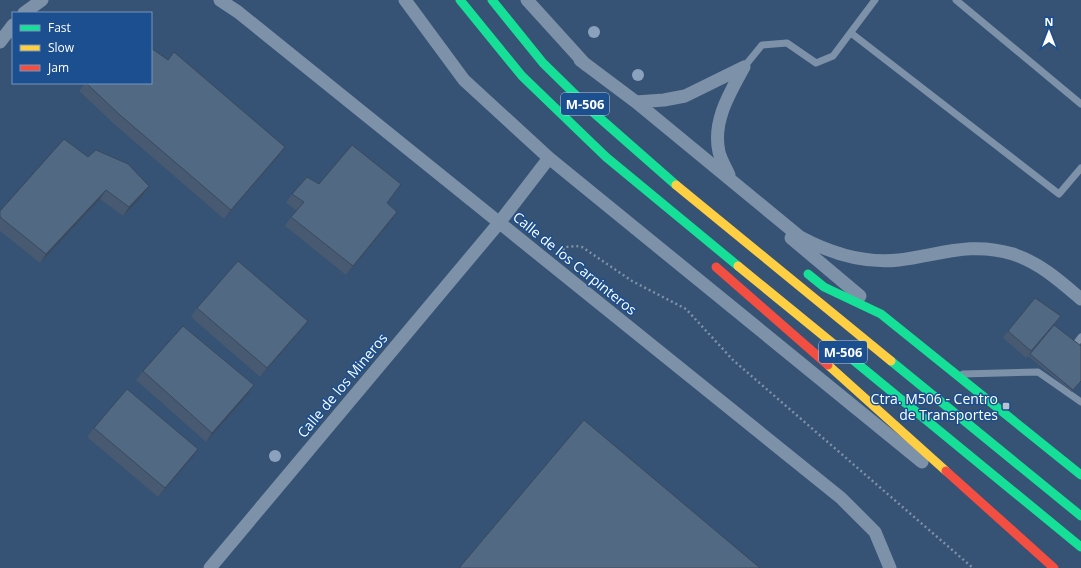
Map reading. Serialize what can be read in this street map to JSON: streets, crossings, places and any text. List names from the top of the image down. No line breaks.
{"streets":{"highway":["M-506"],"street":["Calle de los Carpinteros","Calle de los Mineros"]},"crossings":[["Calle de los Carpinteros","Calle de los Mineros"]],"places":{"transit":["Ctra. M506 - Centro de Transportes"]},"legend":["Fast","Slow","Jam"],"north":"top"}
